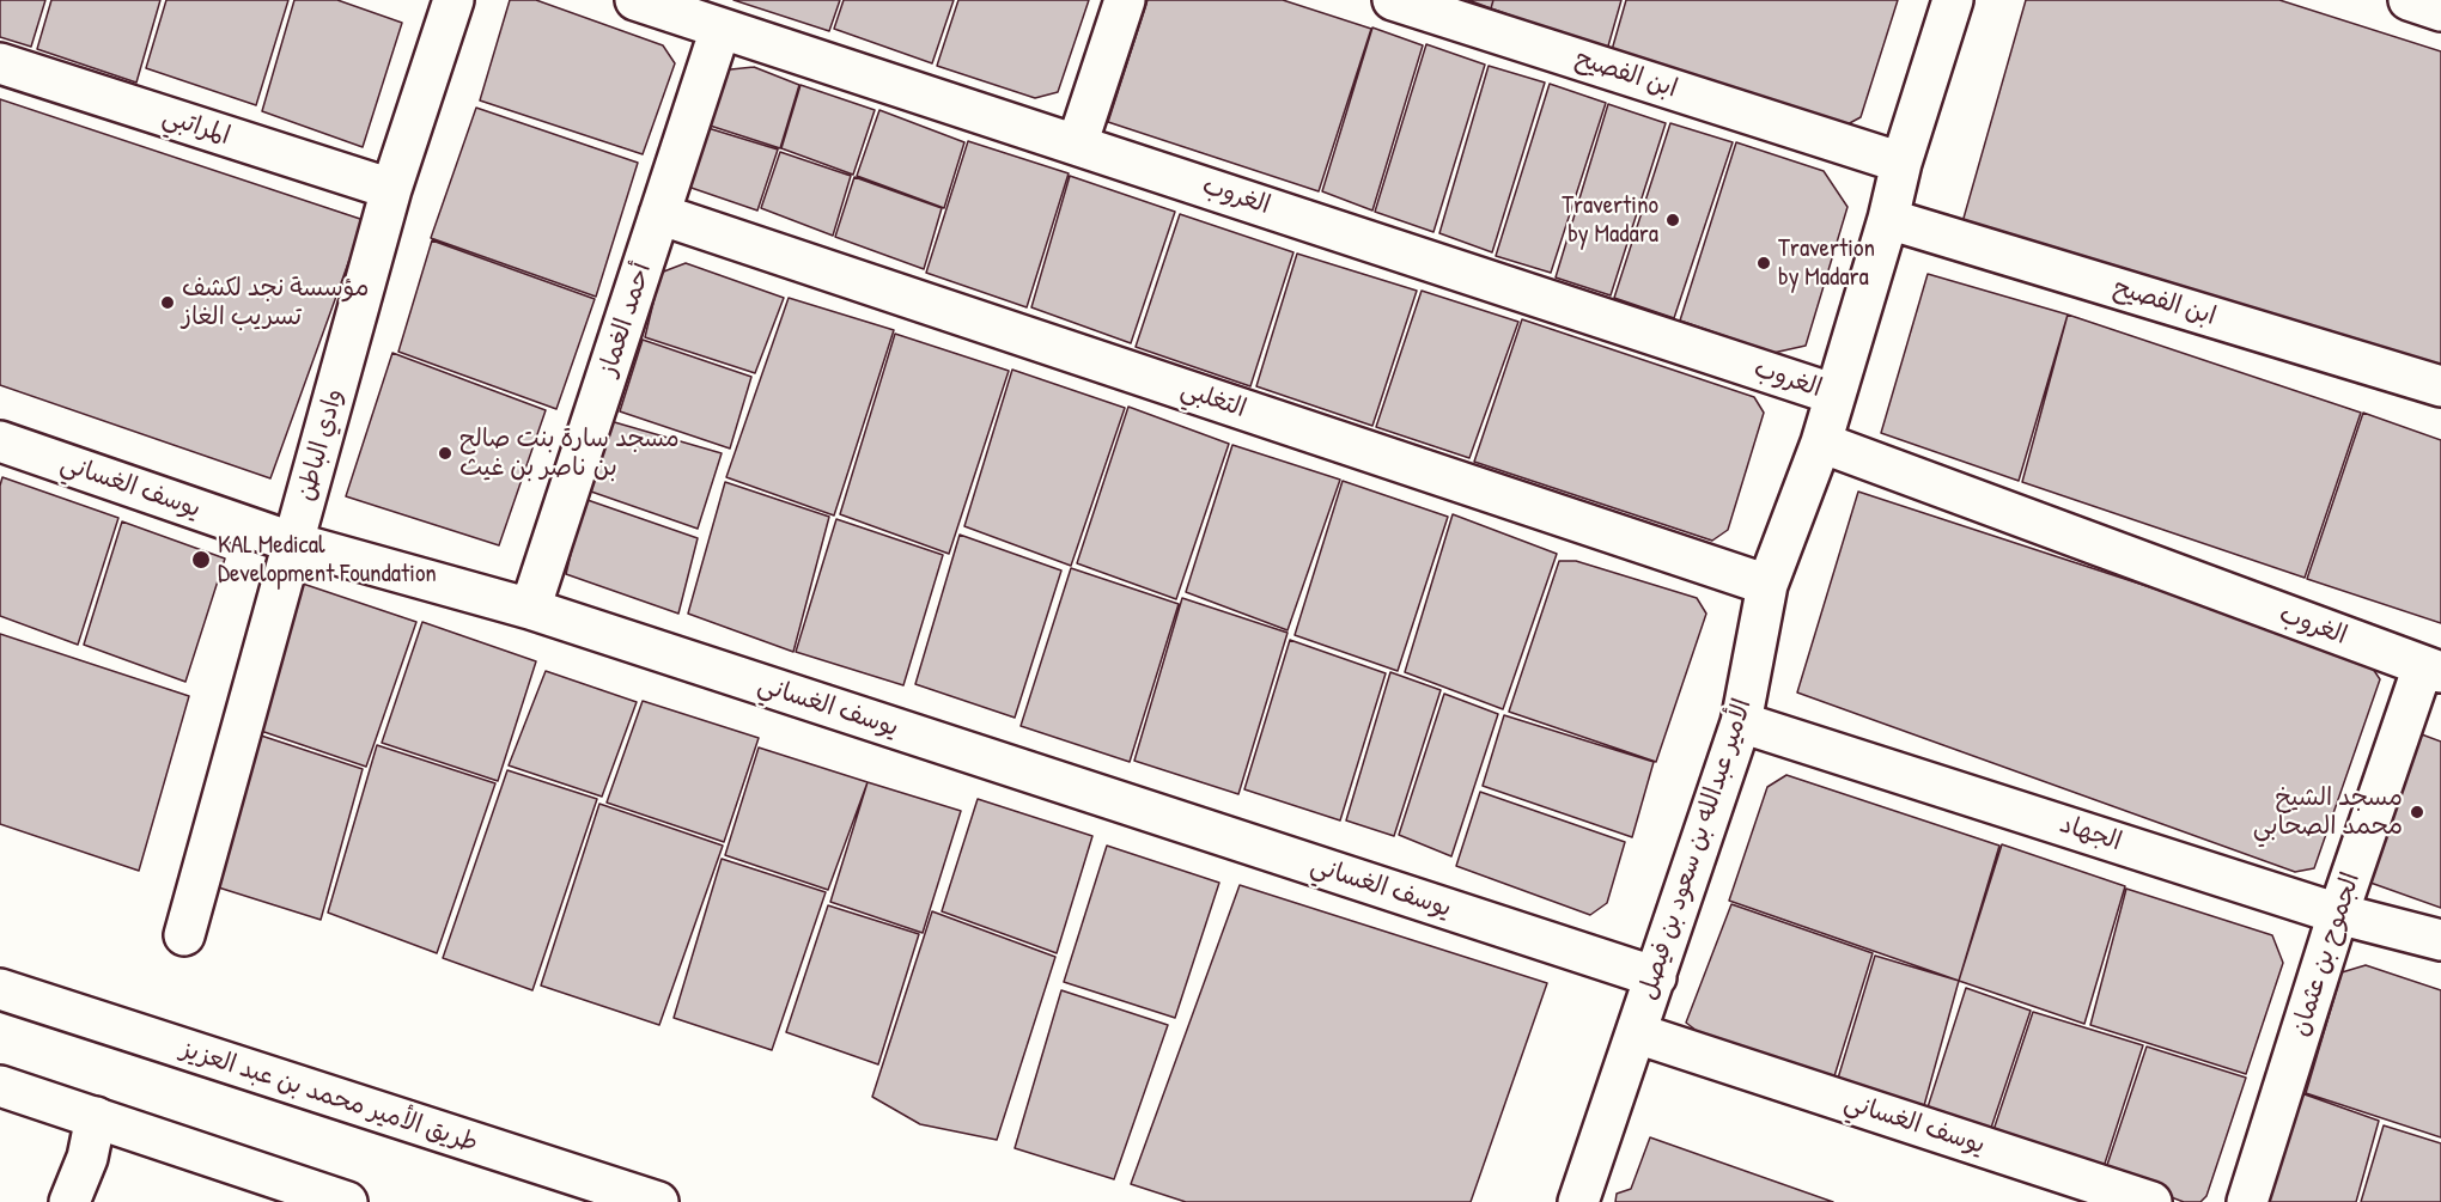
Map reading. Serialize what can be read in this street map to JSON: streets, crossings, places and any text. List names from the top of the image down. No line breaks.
{"streets":{"street":["ابن الفصيح","المراتبي","الغروب","أحمد الغماز","التغلبي","وادي الباطن","يوسف الغساني","الجهاد","الأمير عبدالله بن سعود بن فيصل","الجموح بن عثمان","طريق الأمير محمد بن عبد العزيز"]},"crossings":[["ابن الفصيح","الأمير عبدالله بن سعود بن فيصل"],["المراتبي","وادي الباطن"],["الغروب","أحمد الغماز"],["الغروب","الأمير عبدالله بن سعود بن فيصل"],["الغروب","الجموح بن عثمان"],["أحمد الغماز","التغلبي"],["أحمد الغماز","يوسف الغساني"],["التغلبي","الأمير عبدالله بن سعود بن فيصل"],["وادي الباطن","يوسف الغساني"],["يوسف الغساني","الأمير عبدالله بن سعود بن فيصل"],["الجهاد","الأمير عبدالله بن سعود بن فيصل"],["الجهاد","الجموح بن عثمان"]],"places":["Travertino by Madara","Travertion by Madara","مؤسسة نجد لكشف تسريب الغاز","مسجد سارة بنت صالح بن ناصر بن غيث","KAL Medical Development Foundation","مسجد الشيخ محمد الصحابي"]}
